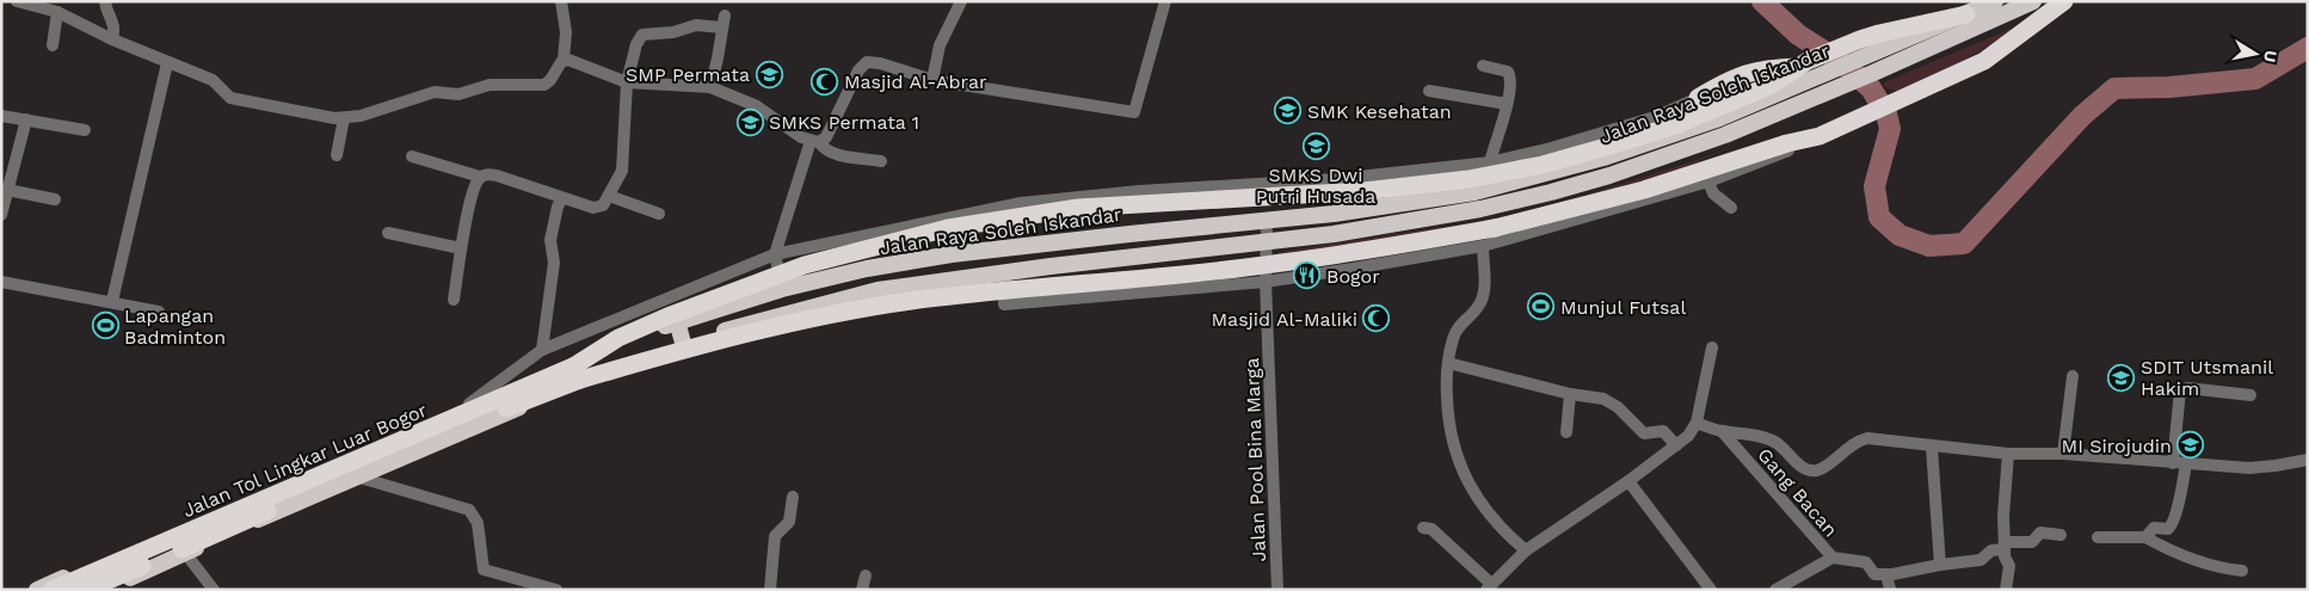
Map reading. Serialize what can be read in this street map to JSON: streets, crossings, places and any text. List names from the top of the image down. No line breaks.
{"streets":{"highway":["Jalan Raya Soleh Iskandar","Jalan Tol Lingkar Luar Bogor"],"street":["Jalan Pool Bina Marga","Gang Bacan"]},"crossings":[["Jalan Raya Soleh Iskandar","Jalan Pool Bina Marga"]],"places":{"school or university":["SMP Permata","SMK Kesehatan","SMKS Permata 1","SMKS Dwi Putri Husada","SDIT Utsmanil Hakim","MI Sirojudin"],"mosque":["Masjid Al-Abrar","Masjid Al-Maliki"],"restaurant":["Bogor"],"sports":["Munjul Futsal","Lapangan Badminton"]},"north":"right"}
